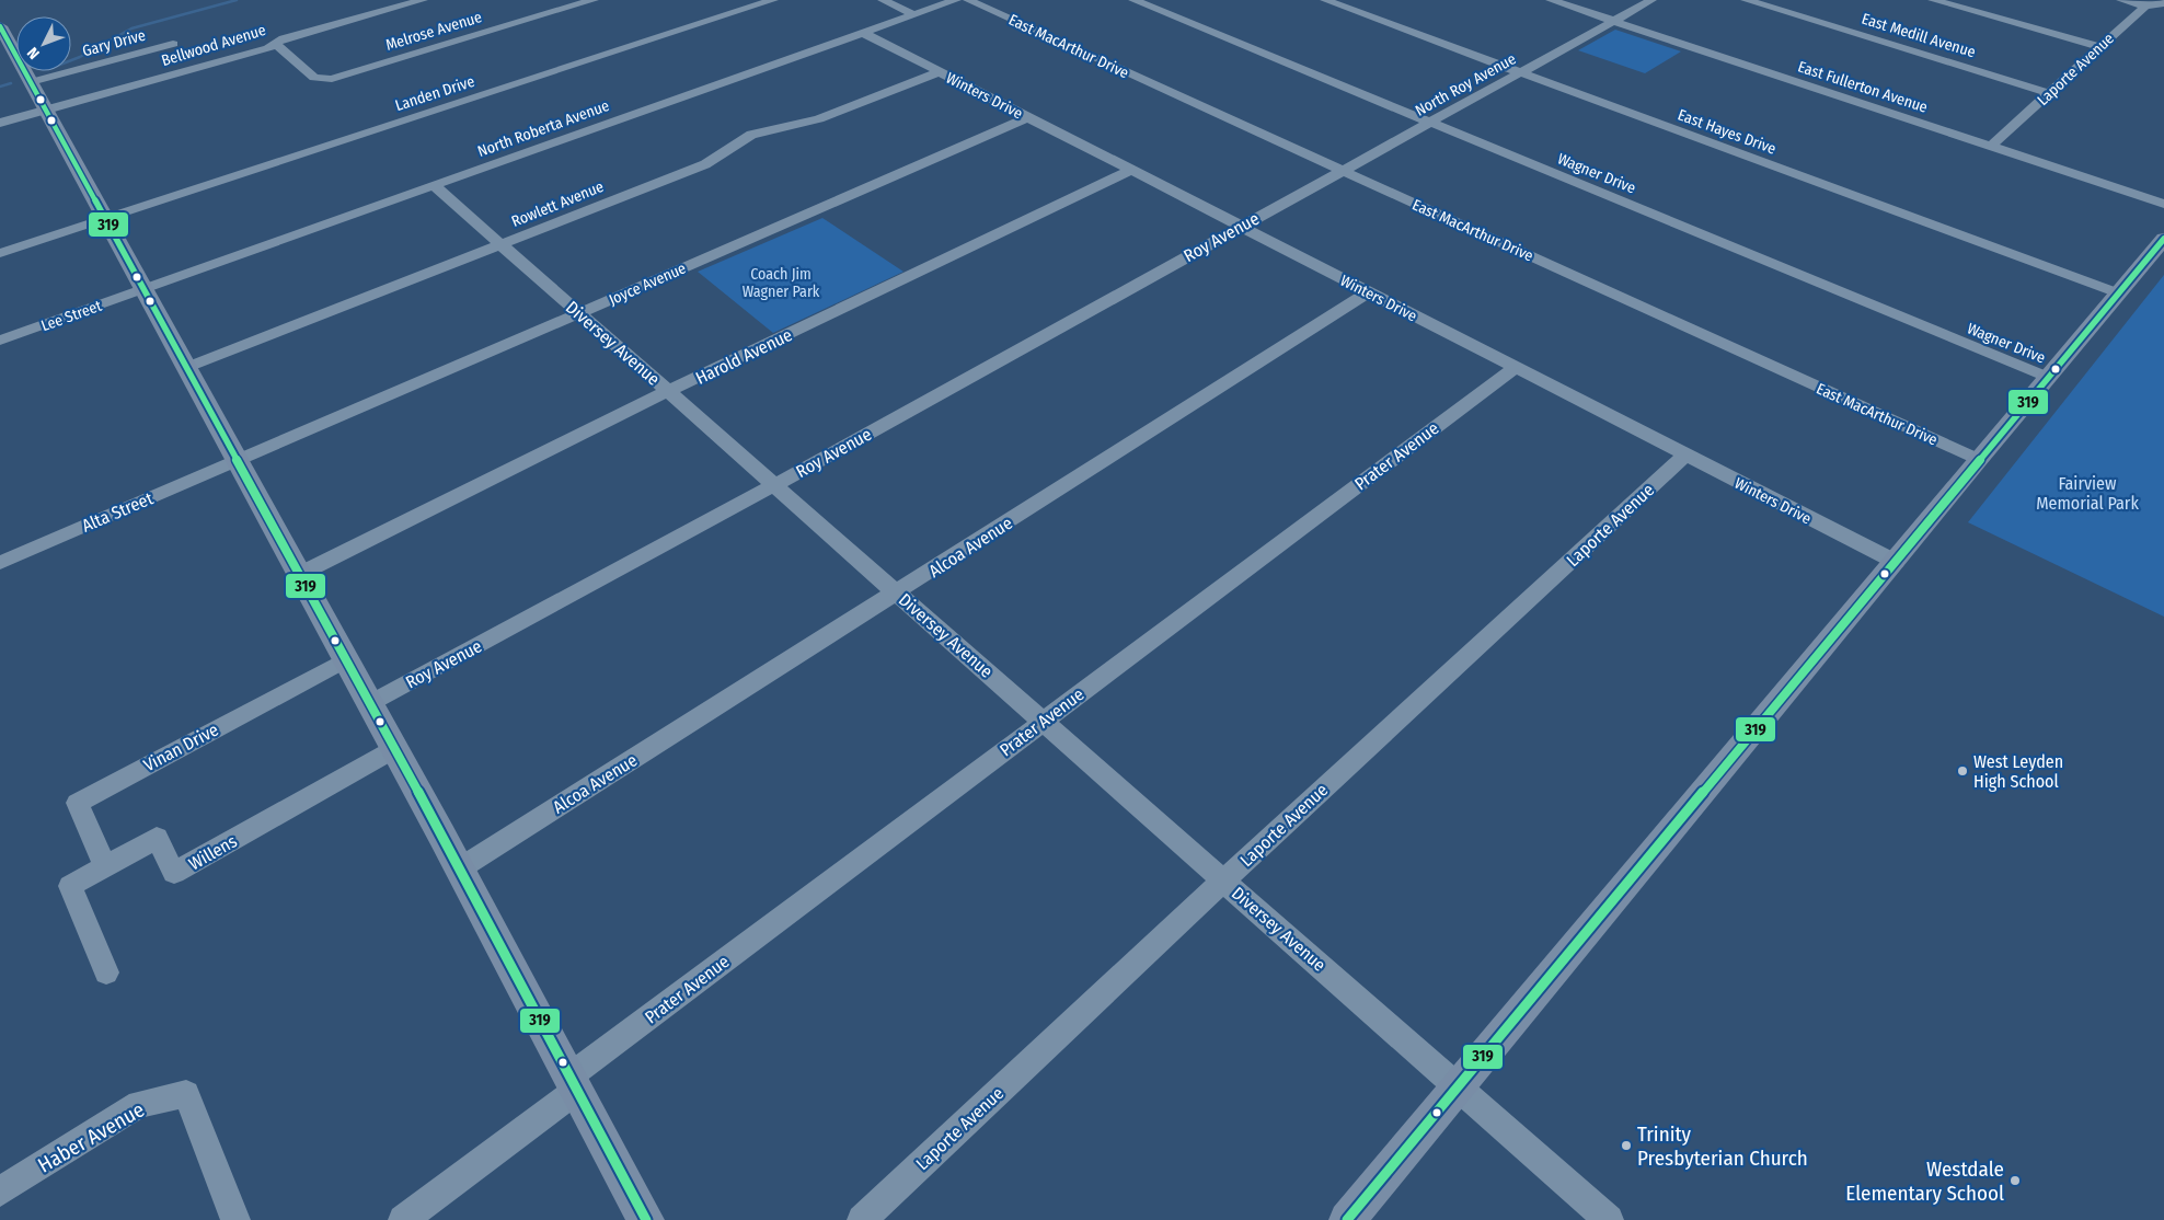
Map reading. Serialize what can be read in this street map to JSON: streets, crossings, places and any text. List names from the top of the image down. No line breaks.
{"streets":{"street":["Melrose Avenue","East Medill Avenue","Gary Drive","Bellwood Avenue","East MacArthur Drive","Laporte Avenue","North Roy Avenue","East Fullerton Avenue","Landen Drive","Winters Drive","North Roberta Avenue","East Hayes Drive","Wagner Drive","Rowlett Avenue","Roy Avenue","Joyce Avenue","Lee Street","Diversey Avenue","Harold Avenue","Prater Avenue","Alta Street","Alcoa Avenue","Vinan Drive","Willens","Haber Avenue"]},"crossings":[["Melrose Avenue","Bellwood Avenue"],["East Medill Avenue","Laporte Avenue"],["East MacArthur Drive","North Roy Avenue"],["Laporte Avenue","East Fullerton Avenue"],["Laporte Avenue","Winters Drive"],["Laporte Avenue","Diversey Avenue"],["North Roy Avenue","East Fullerton Avenue"],["North Roy Avenue","East Hayes Drive"],["North Roy Avenue","Wagner Drive"],["North Roy Avenue","Roy Avenue"],["Winters Drive","North Roberta Avenue"],["Winters Drive","Rowlett Avenue"],["Winters Drive","Roy Avenue"],["Winters Drive","Joyce Avenue"],["Winters Drive","Harold Avenue"],["Winters Drive","Prater Avenue"],["Winters Drive","Alcoa Avenue"],["North Roberta Avenue","Lee Street"],["North Roberta Avenue","Diversey Avenue"],["Rowlett Avenue","Diversey Avenue"],["Roy Avenue","Diversey Avenue"],["Joyce Avenue","Diversey Avenue"],["Joyce Avenue","Alta Street"],["Diversey Avenue","Harold Avenue"],["Diversey Avenue","Prater Avenue"],["Diversey Avenue","Alcoa Avenue"],["Vinan Drive","Willens"]],"parks":["Coach Jim Wagner Park","Fairview Memorial Park"],"places":["West Leyden High School","Trinity Presbyterian Church","Westdale Elementary School"],"lines":["transit line 319"],"north":"bottom left"}
